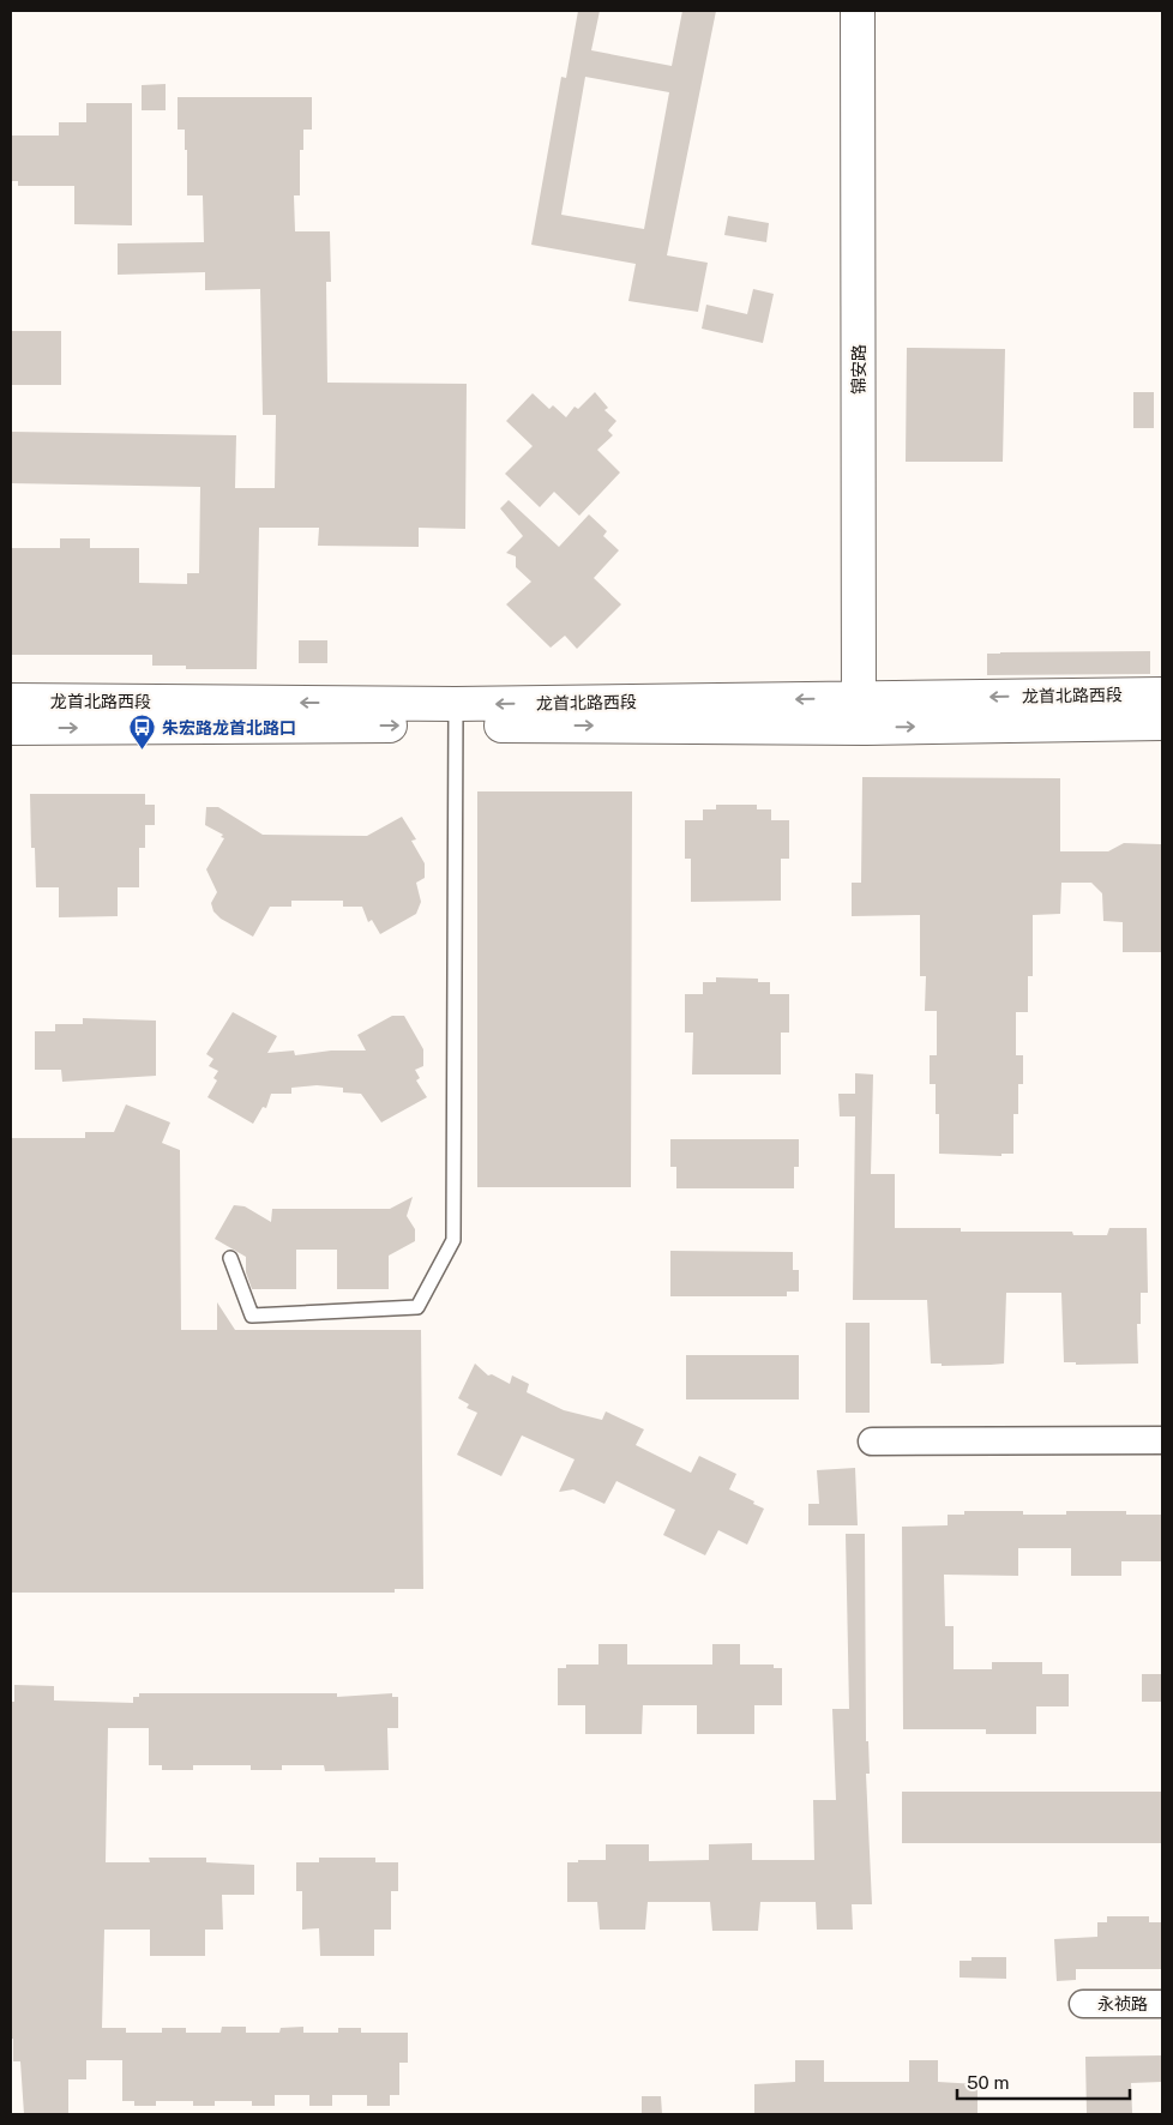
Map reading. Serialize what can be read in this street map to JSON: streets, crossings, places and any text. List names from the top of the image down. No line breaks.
{"streets":{"street":["锦安路","龙首北路西段","永祯路"]},"crossings":[["锦安路","龙首北路西段"]],"places":{"bus stop":["朱宏路龙首北路口"]},"scale_bar":"50 m"}
